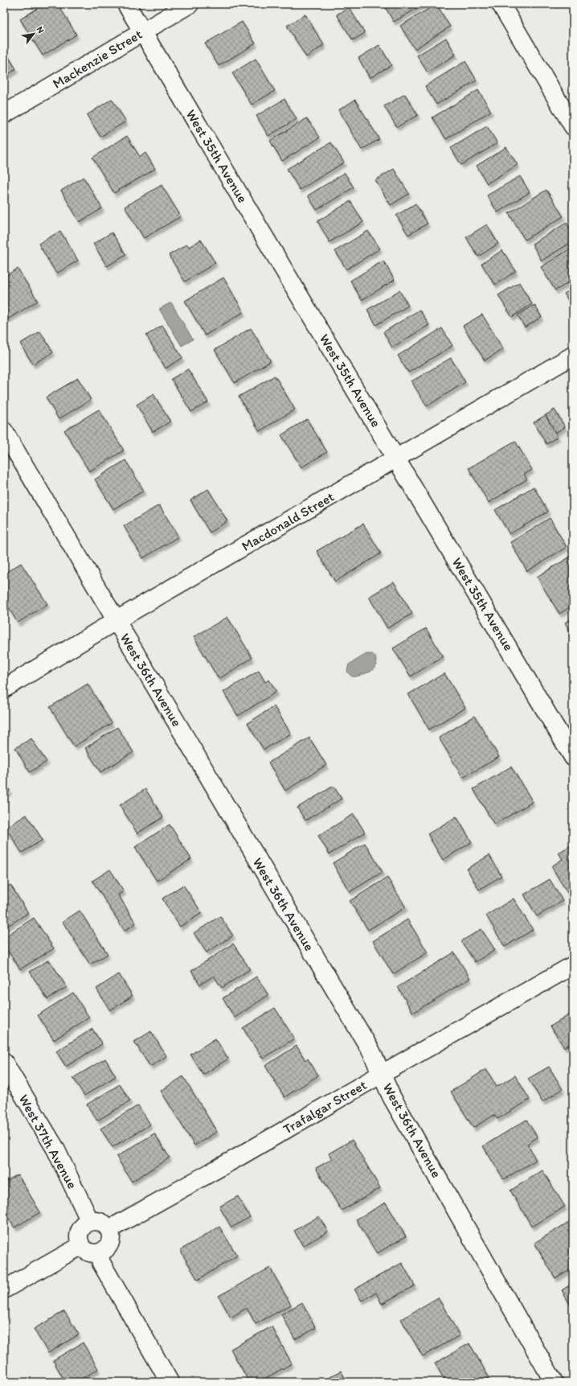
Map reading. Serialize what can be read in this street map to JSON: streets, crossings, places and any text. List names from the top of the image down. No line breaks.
{"streets":{"street":["Mackenzie Street","West 35th Avenue","Macdonald Street","West 36th Avenue","Trafalgar Street","West 37th Avenue"]},"crossings":[["Mackenzie Street","West 35th Avenue"],["West 35th Avenue","Macdonald Street"],["Macdonald Street","West 36th Avenue"],["West 36th Avenue","Trafalgar Street"],["Trafalgar Street","West 37th Avenue"]],"north":"top right"}
